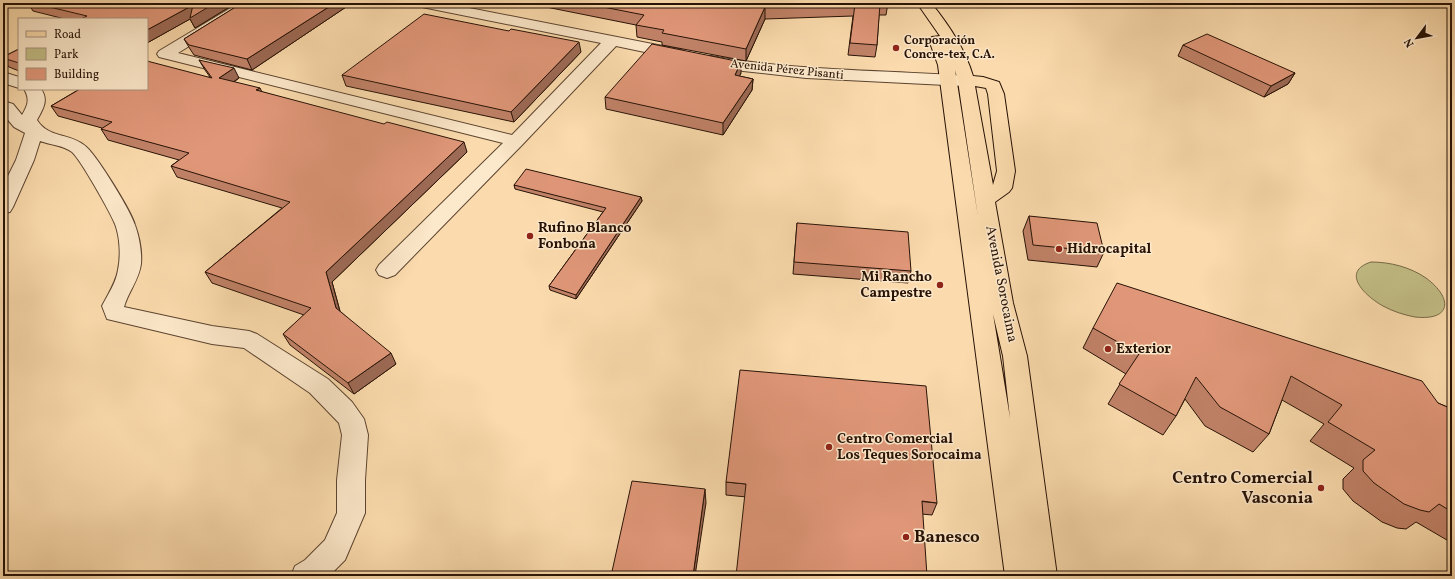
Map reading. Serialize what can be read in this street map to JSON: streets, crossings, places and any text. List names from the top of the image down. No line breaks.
{"streets":{"main road":["Avenida Sorocaima"],"street":["Avenida Pérez Pisanti"]},"crossings":[["Avenida Pérez Pisanti","Avenida Sorocaima"]],"places":["Corporación Concre-tex, C.A.","Rufino Blanco Fonbona","Hidrocapital","Mi Rancho Campestre","Exterior","Centro Comercial Los Teques Sorocaima","Centro Comercial Vasconia","Banesco"],"legend":["Road","Park","Building"],"north":"bottom left"}
